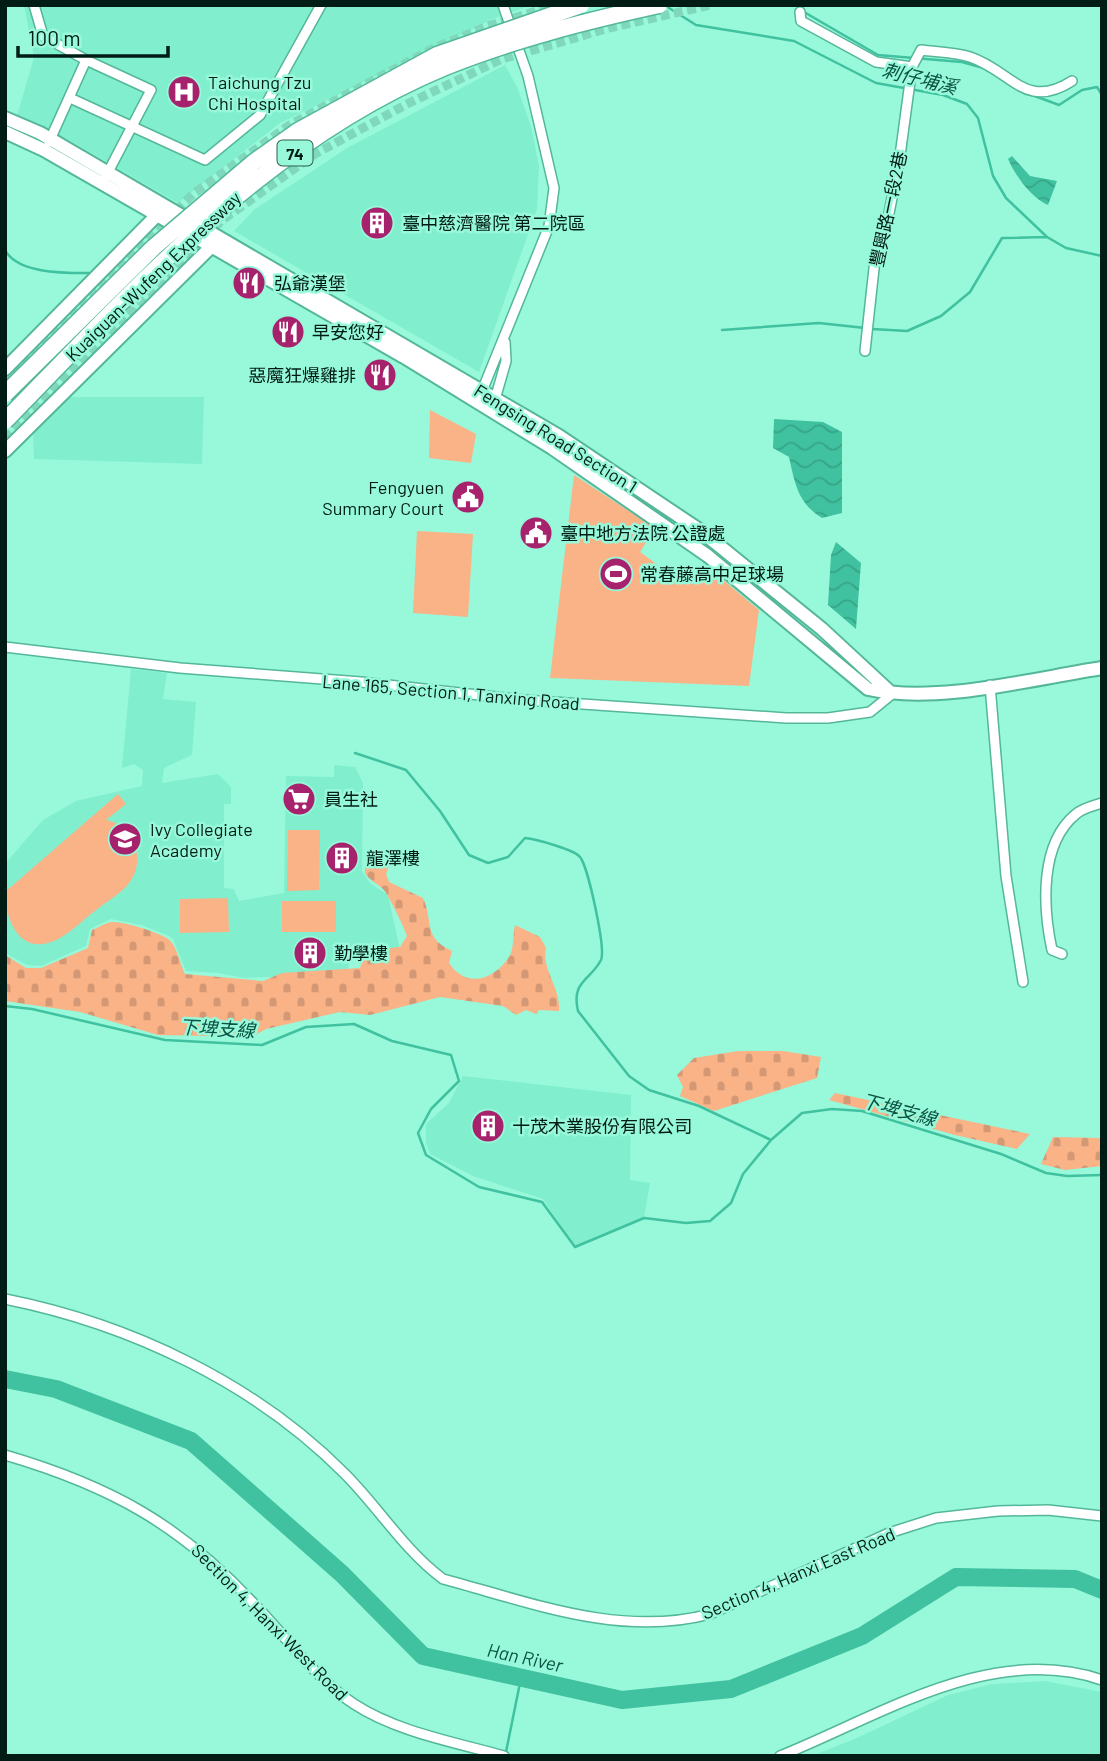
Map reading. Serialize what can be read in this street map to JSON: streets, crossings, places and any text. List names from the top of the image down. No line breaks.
{"streets":{"highway":["74","Kuaiguan-Wufeng Expressway"],"street":["豐興路一段2巷","Fengsing Road Section 1","Lane 165, Section 1, Tanxing Road","Section 4, Hanxi East Road","Section 4, Hanxi West Road"]},"crossings":[["Fengsing Road Section 1","Lane 165, Section 1, Tanxing Road"]],"water":["刺仔埔溪","下埤支線","Han River"],"places":{"hospital":["Taichung Tzu Chi Hospital"],"building":["臺中慈濟醫院 第二院區","龍澤樓","勤學樓","十茂木業股份有限公司"],"restaurant":["弘爺漢堡","早安您好","惡魔狂爆雞排"],"public building":["Fengyuen Summary Court","臺中地方法院 公證處"],"sports":["常春藤高中足球場"],"supermarket":["員生社"],"school or university":["Ivy Collegiate Academy"]},"scale_bar":"100 m"}
